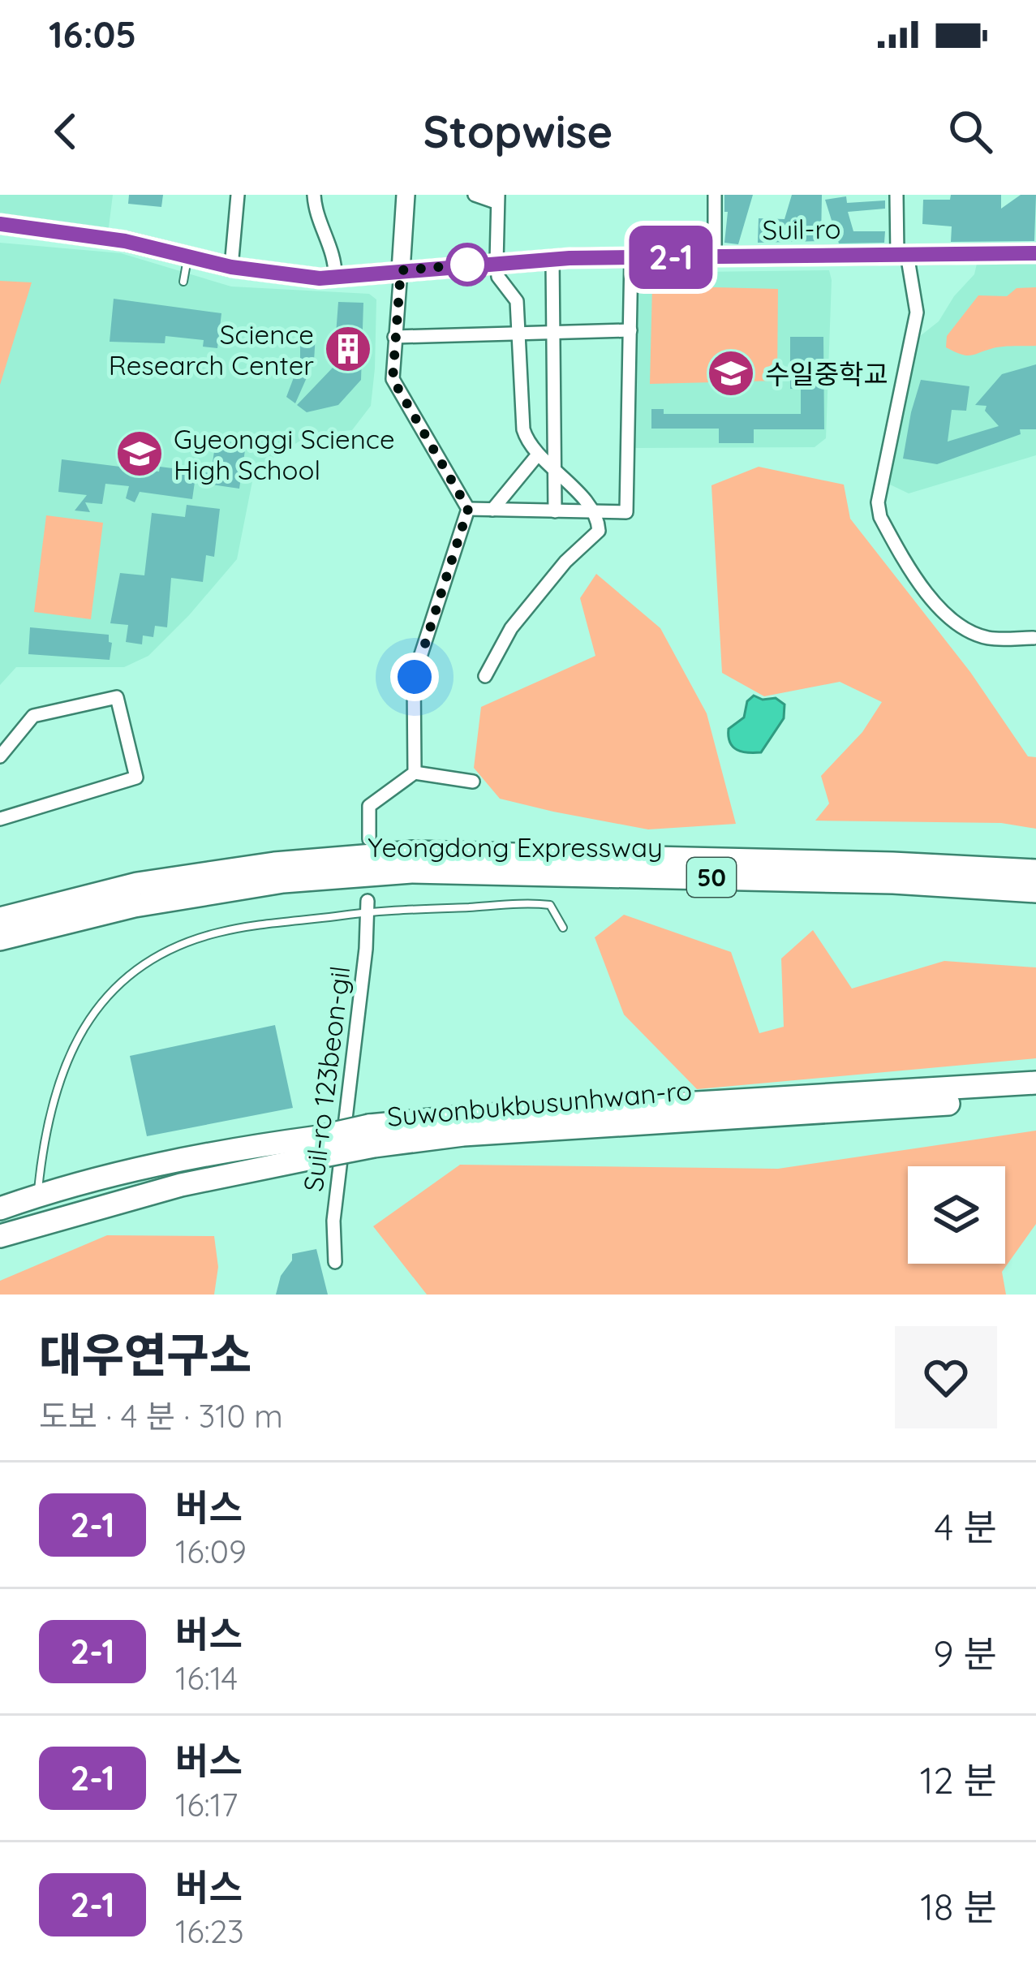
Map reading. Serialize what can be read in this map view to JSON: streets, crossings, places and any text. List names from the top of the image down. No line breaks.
{"streets":{"highway":["Yeongdong Expressway","50","Suwonbukbusunhwan-ro"],"street":["Suil-ro","Suil-ro 123beon-gil"]},"places":{"building":["Science Research Center"],"school or university":["수일중학교","Gyeonggi Science High School"]},"lines":["bus line 2-1"],"page":{"status":"16:05","header":"Stopwise","on_map":"2-1","heading":["대우연구소","도보 · 4 분 · 310 m"],"list":[{"mark":"2-1","name":"버스","note":"16:09","value":"4 분"},{"mark":"2-1","name":"버스","note":"16:14","value":"9 분"},{"mark":"2-1","name":"버스","note":"16:17","value":"12 분"},{"mark":"2-1","name":"버스","note":"16:23","value":"18 분"}]}}
